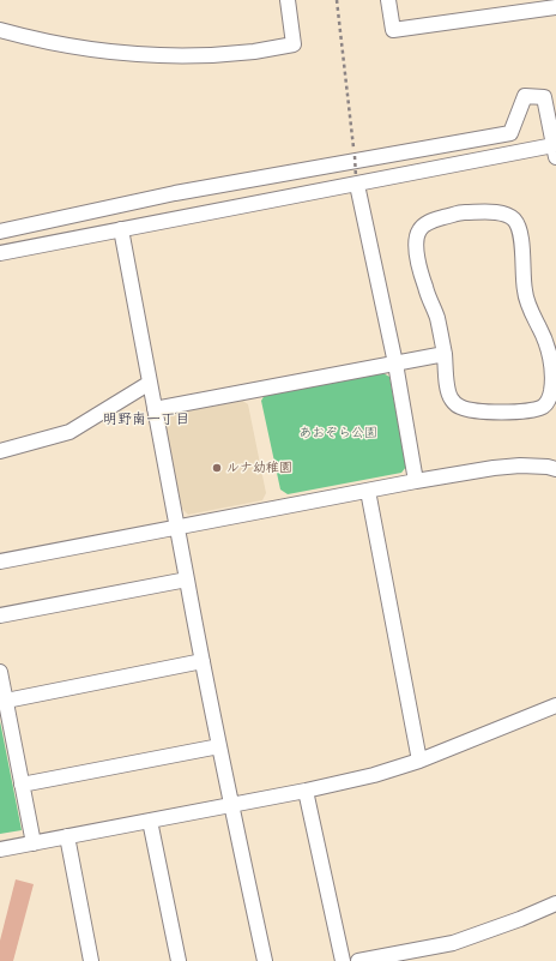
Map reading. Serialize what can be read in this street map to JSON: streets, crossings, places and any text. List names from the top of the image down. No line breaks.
{"districts":["明野南一丁目"],"parks":["あおぞら公園"],"places":["ルナ幼稚園"]}
